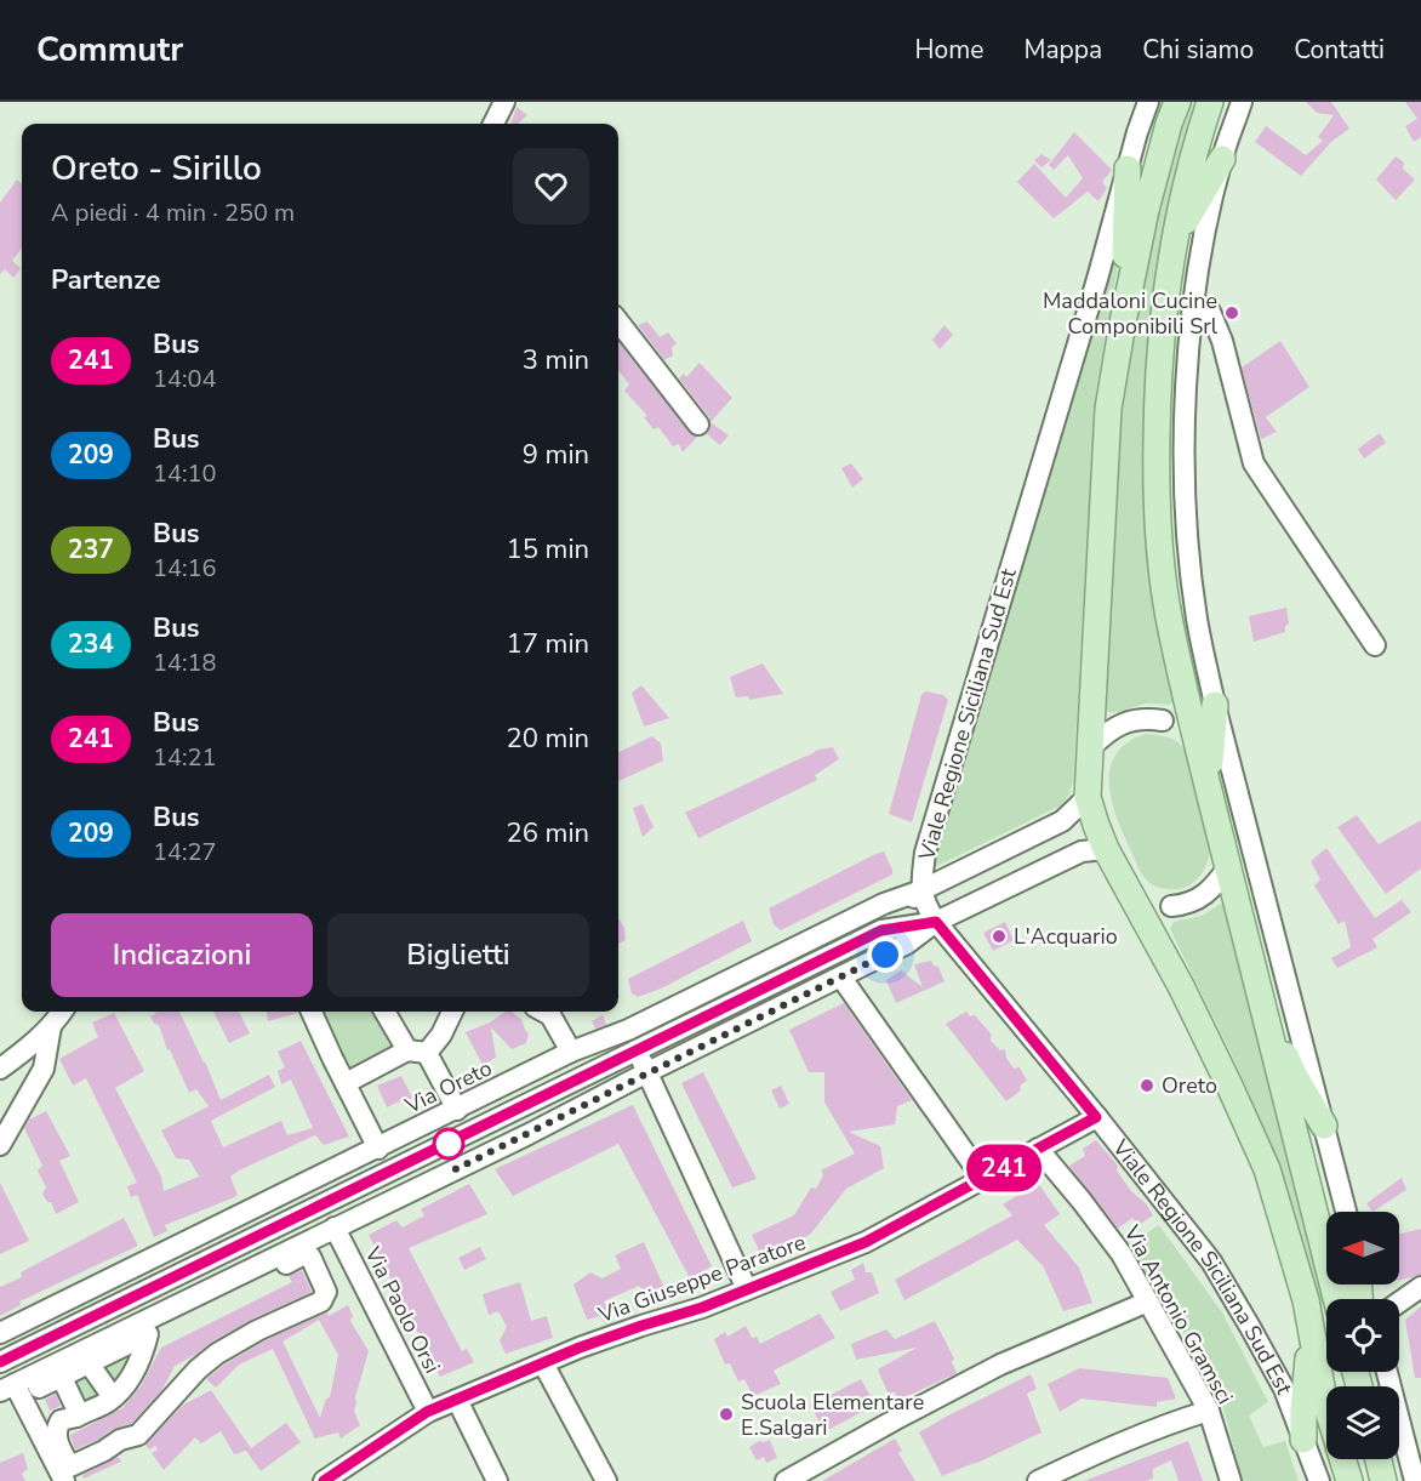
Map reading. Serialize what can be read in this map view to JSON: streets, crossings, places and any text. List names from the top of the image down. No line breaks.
{"streets":{"main road":["Viale Regione Siciliana Sud Est"],"street":["Via Oreto","Via Giuseppe Paratore","Via Paolo Orsi","Via Antonio Gramsci"]},"crossings":[["Viale Regione Siciliana Sud Est","Via Oreto"],["Viale Regione Siciliana Sud Est","Via Giuseppe Paratore"],["Via Giuseppe Paratore","Via Paolo Orsi"],["Via Giuseppe Paratore","Via Antonio Gramsci"]],"places":["Maddaloni Cucine Componibili Srl","L'Acquario","Oreto","Scuola Elementare E.Salgari"],"lines":["bus line 241"],"north":"left","page":{"header":"Commutr","nav":["Home","Mappa","Chi siamo","Contatti"],"on_map":"241","heading":[["Oreto - Sirillo","A piedi · 4 min · 250 m"],"Partenze"],"list":[{"mark":"241","name":"Bus","note":"14:04","value":"3 min"},{"mark":"209","name":"Bus","note":"14:10","value":"9 min"},{"mark":"237","name":"Bus","note":"14:16","value":"15 min"},{"mark":"234","name":"Bus","note":"14:18","value":"17 min"},{"mark":"241","name":"Bus","note":"14:21","value":"20 min"},{"mark":"209","name":"Bus","note":"14:27","value":"26 min"}],"buttons":["Indicazioni","Biglietti"]}}
